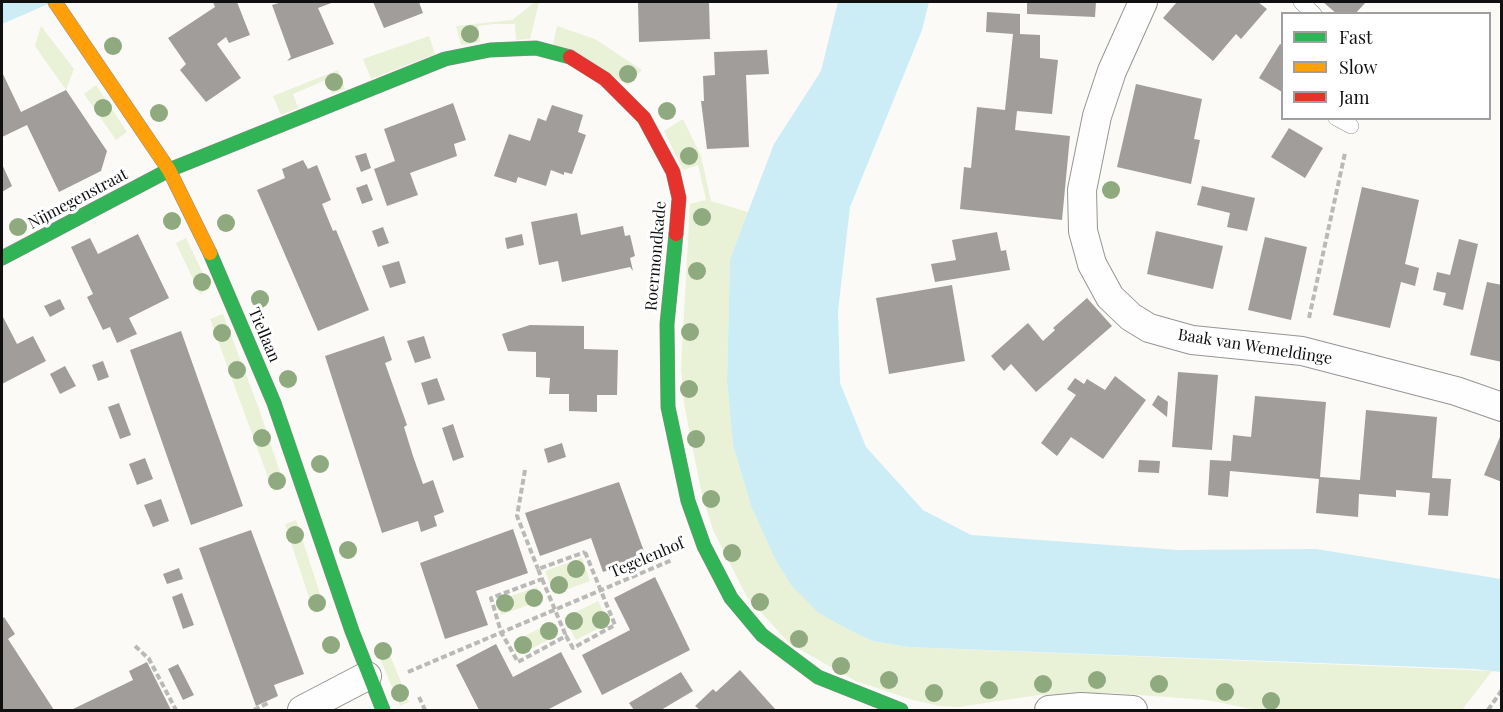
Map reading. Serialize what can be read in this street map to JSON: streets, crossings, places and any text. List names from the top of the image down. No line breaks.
{"streets":{"street":["Nijmegenstraat","Roermondkade","Tiellaan","Baak van Wemeldinge"],"path":["Tegelenhof"]},"crossings":[["Nijmegenstraat","Roermondkade"],["Nijmegenstraat","Tiellaan"],["Roermondkade","Tiellaan"],["Roermondkade","Tegelenhof"]],"legend":["Fast","Slow","Jam"]}
